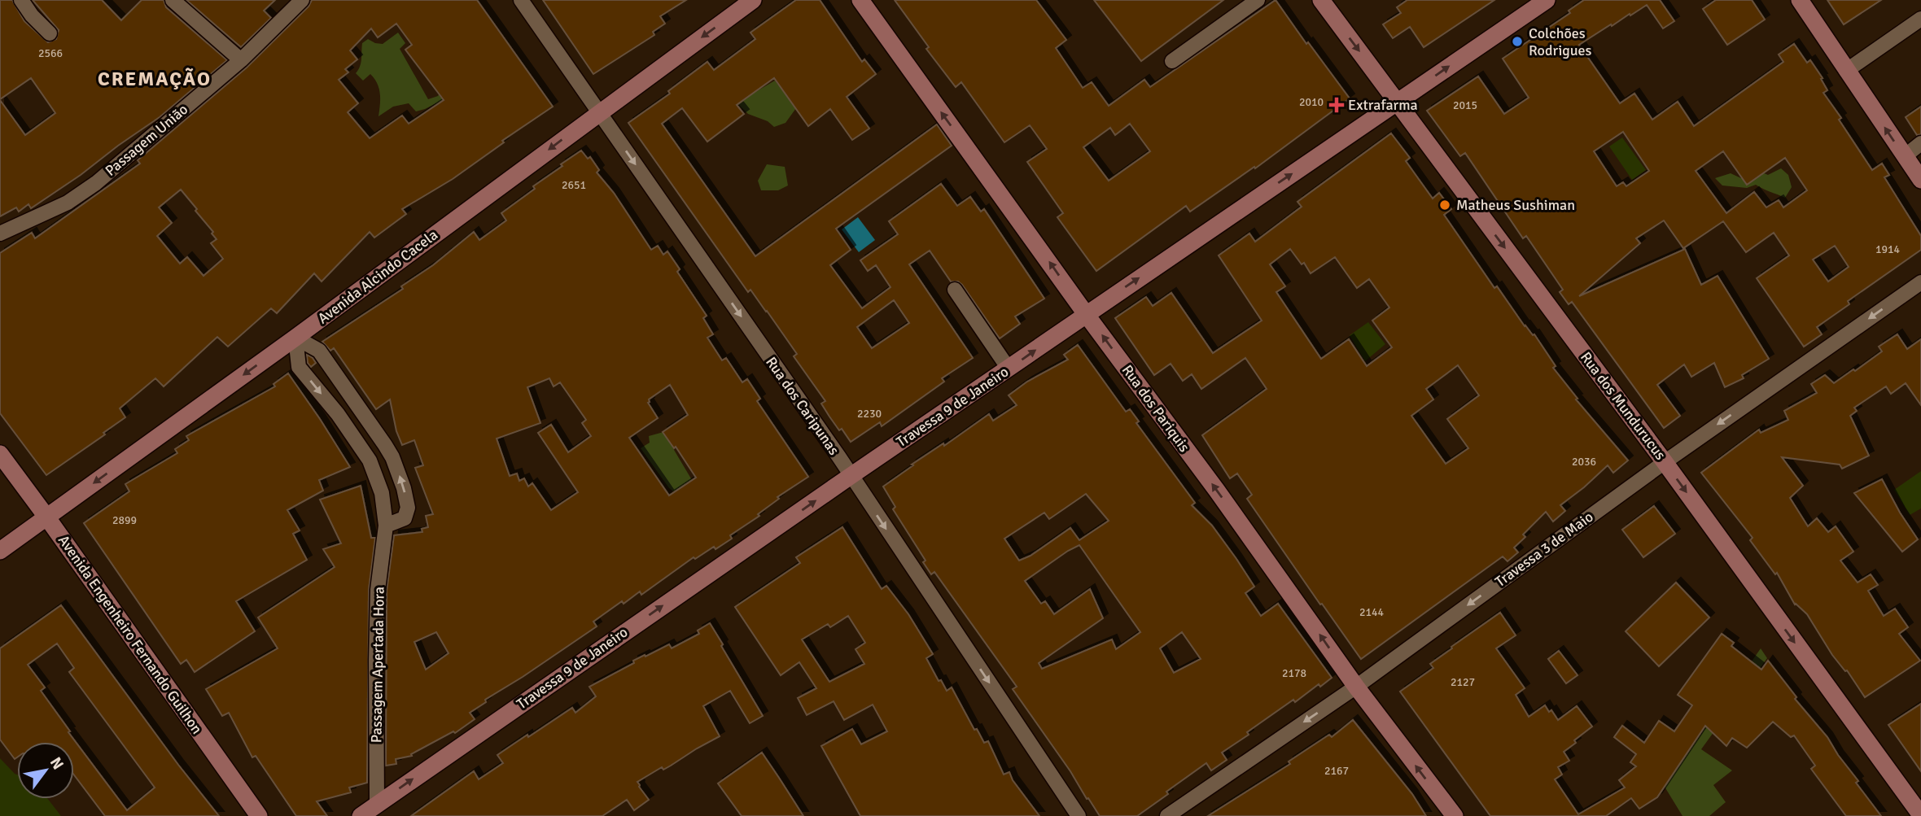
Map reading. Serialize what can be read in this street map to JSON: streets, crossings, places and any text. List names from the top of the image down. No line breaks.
{"streets":{"main road":["Avenida Alcindo Cacela","Rua dos Mundurucus","Travessa 9 de Janeiro","Rua dos Pariquis","Avenida Engenheiro Fernando Guilhon"],"street":["Passagem União","Rua dos Caripunas","Travessa 3 de Maio","Passagem Apertada Hora"]},"crossings":[["Avenida Alcindo Cacela","Rua dos Caripunas"],["Avenida Alcindo Cacela","Avenida Engenheiro Fernando Guilhon"],["Avenida Alcindo Cacela","Passagem Apertada Hora"],["Rua dos Caripunas","Travessa 9 de Janeiro"],["Rua dos Mundurucus","Travessa 9 de Janeiro"],["Rua dos Mundurucus","Travessa 3 de Maio"],["Travessa 9 de Janeiro","Rua dos Pariquis"],["Travessa 9 de Janeiro","Passagem Apertada Hora"],["Rua dos Pariquis","Travessa 3 de Maio"]],"one_way":["Avenida Alcindo Cacela","Rua dos Caripunas","Rua dos Mundurucus","Travessa 9 de Janeiro","Rua dos Pariquis","Travessa 3 de Maio","Passagem Apertada Hora"],"districts":["CREMAÇÃO"],"places":{"other":["Colchões Rodrigues","Matheus Sushiman"],"health":["Extrafarma"]},"house_numbers":["2566","2010","2015","2651","1914","2230","2036","2899","2144","2178","2127","2167"],"north":"top right"}
